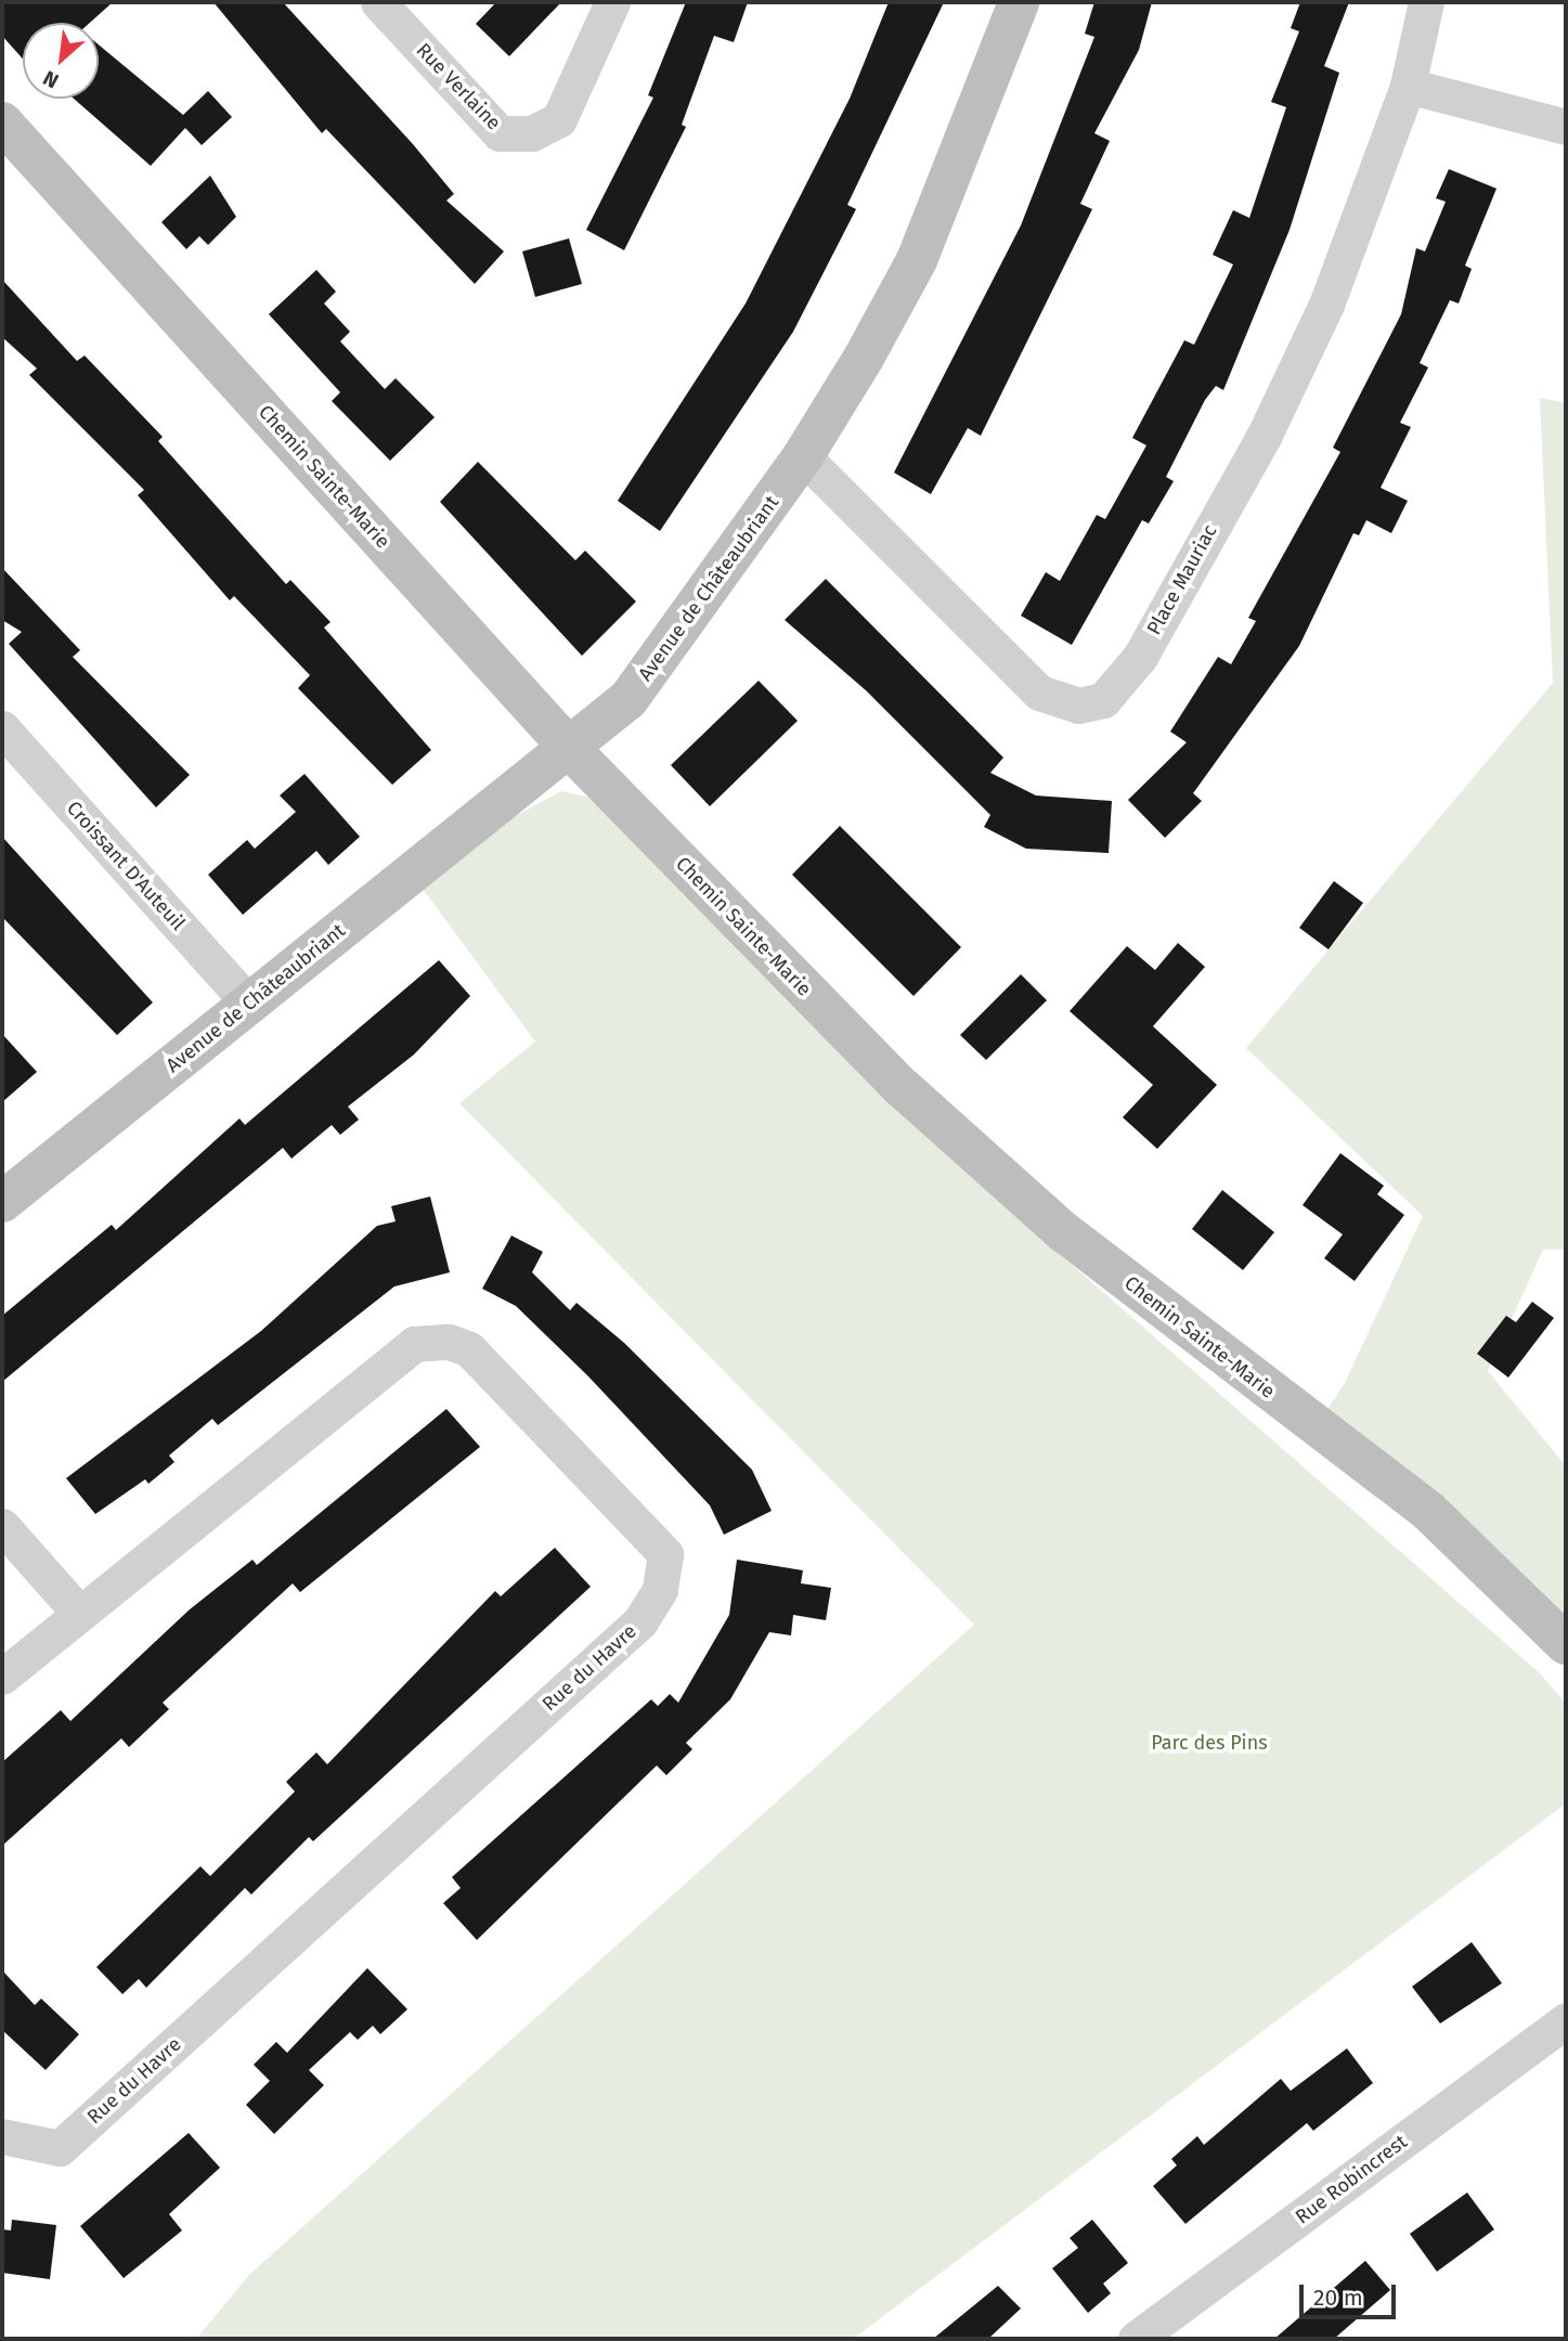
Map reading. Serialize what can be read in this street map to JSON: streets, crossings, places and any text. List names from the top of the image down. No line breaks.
{"streets":{"street":["Rue Verlaine","Chemin Sainte-Marie","Place Mauriac","Avenue de Châteaubriant","Croissant D'Auteuil","Rue du Havre","Rue Robincrest"]},"crossings":[["Chemin Sainte-Marie","Avenue de Châteaubriant"],["Place Mauriac","Avenue de Châteaubriant"],["Avenue de Châteaubriant","Croissant D'Auteuil"]],"parks":["Parc des Pins"],"scale_bar":"20 m","north":"bottom left"}
